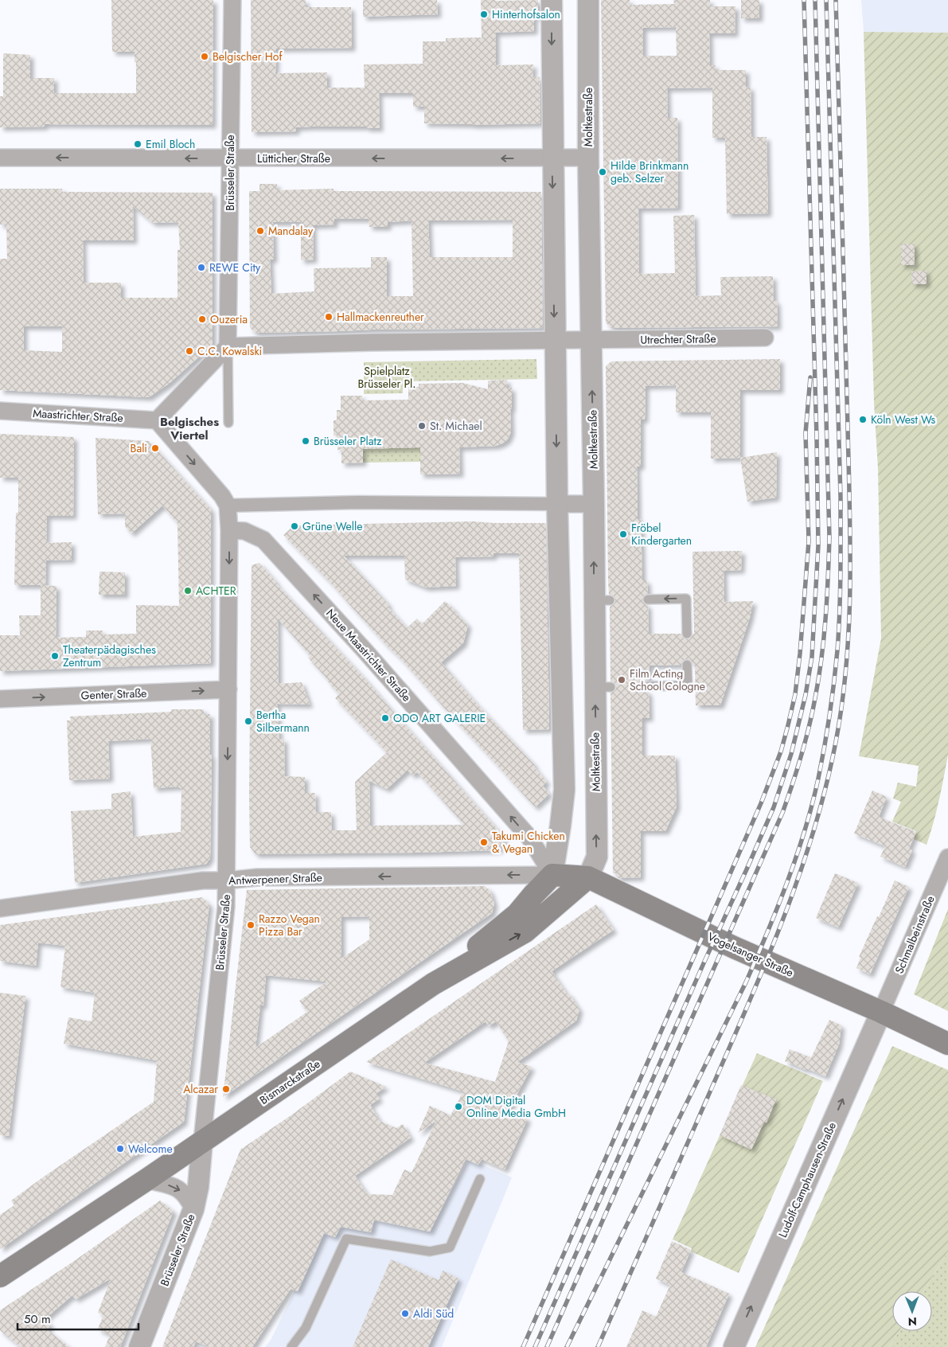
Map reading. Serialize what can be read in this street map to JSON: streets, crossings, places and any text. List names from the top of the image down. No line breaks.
{"streets":{"main road":["Vogelsanger Straße","Bismarckstraße"],"street":["Moltkestraße","Lütticher Straße","Brüsseler Straße","Utrechter Straße","Maastrichter Straße","Neue Maastrichter Straße","Genter Straße","Antwerpener Straße","Schmalbeinstraße","Ludolf-Camphausen-Straße"]},"crossings":[["Moltkestraße","Lütticher Straße"],["Moltkestraße","Utrechter Straße"],["Moltkestraße","Vogelsanger Straße"],["Moltkestraße","Bismarckstraße"],["Lütticher Straße","Brüsseler Straße"],["Brüsseler Straße","Neue Maastrichter Straße"],["Brüsseler Straße","Genter Straße"],["Brüsseler Straße","Antwerpener Straße"],["Brüsseler Straße","Bismarckstraße"],["Neue Maastrichter Straße","Antwerpener Straße"],["Neue Maastrichter Straße","Vogelsanger Straße"],["Neue Maastrichter Straße","Bismarckstraße"],["Antwerpener Straße","Vogelsanger Straße"],["Antwerpener Straße","Bismarckstraße"],["Schmalbeinstraße","Vogelsanger Straße"],["Schmalbeinstraße","Ludolf-Camphausen-Straße"],["Vogelsanger Straße","Bismarckstraße"],["Vogelsanger Straße","Ludolf-Camphausen-Straße"]],"one_way":["Lütticher Straße","Neue Maastrichter Straße","Genter Straße","Antwerpener Straße","Ludolf-Camphausen-Straße"],"districts":["Belgisches Viertel"],"parks":["Spielplatz Brüsseler Pl."],"places":["Hinterhofsalon","Belgischer Hof","Emil Bloch","Hilde Brinkmann geb. Selzer","Mandalay","REWE City","Hallmackenreuther","Ouzeria","C.C. Kowalski","Köln West Ws","St. Michael","Brüsseler Platz","Bali","Grüne Welle","Fröbel Kindergarten","ACHTER","Theaterpädagisches Zentrum","Film Acting School Cologne","ODO ART GALERIE","Bertha Silbermann","Takumi Chicken & Vegan","Razzo Vegan Pizza Bar","Alcazar","DOM Digital Online Media GmbH","Welcome","Aldi Süd"],"scale_bar":"50 m","north":"bottom"}
